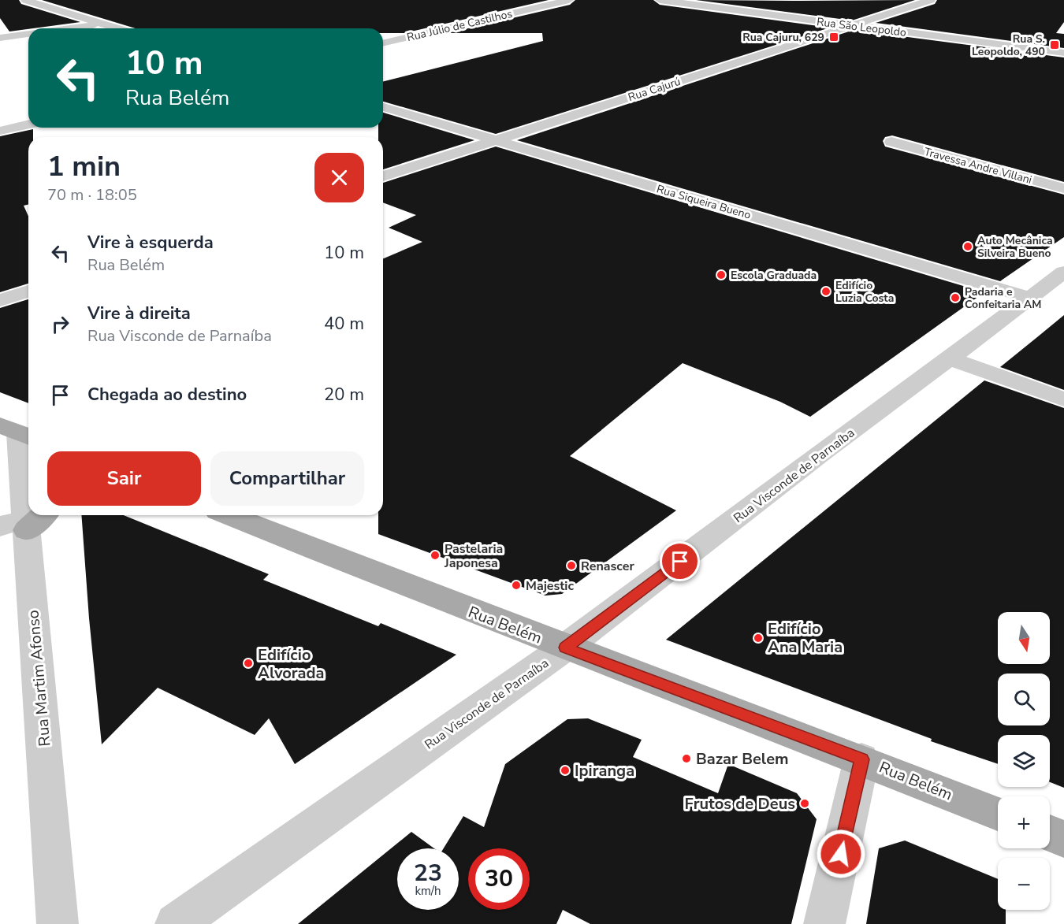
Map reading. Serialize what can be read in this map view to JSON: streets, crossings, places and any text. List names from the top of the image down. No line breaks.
{"streets":{"main road":["Rua Belém"],"street":["Rua Júlio de Castilhos","Rua São Leopoldo","Rua Cajurú","Travessa Andre Villani","Rua Siqueira Bueno","Rua Visconde de Parnaíba","Rua Martim Afonso"]},"crossings":[["Rua São Leopoldo","Rua Cajurú"],["Rua Cajurú","Rua Siqueira Bueno"],["Rua Siqueira Bueno","Rua Visconde de Parnaíba"],["Rua Visconde de Parnaíba","Rua Belém"]],"places":{"transit":["Rua Cajuru, 629","Rua S. Leopoldo, 490"],"other":["Auto Mecânica Silveira Bueno","Escola Graduada","Edifício Luzia Costa","Padaria e Confeitaria AM","Pastelaria Japonesa","Renascer","Majestic","Edifício Ana Maria","Edifício Alvorada","Bazar Belem","Ipiranga","Frutos de Deus"]},"north":"bottom","page":{"turn":["10 m","Rua Belém"],"heading":["1 min","70 m · 18:05"],"list":[{"name":"Vire à esquerda","note":"Rua Belém","value":"10 m"},{"name":"Vire à direita","note":"Rua Visconde de Parnaíba","value":"40 m"},{"name":"Chegada ao destino","value":"20 m"}],"buttons":["Sair","Compartilhar"],"map_buttons":["+","−"],"speed":"23 km/h","limit":"30"}}
